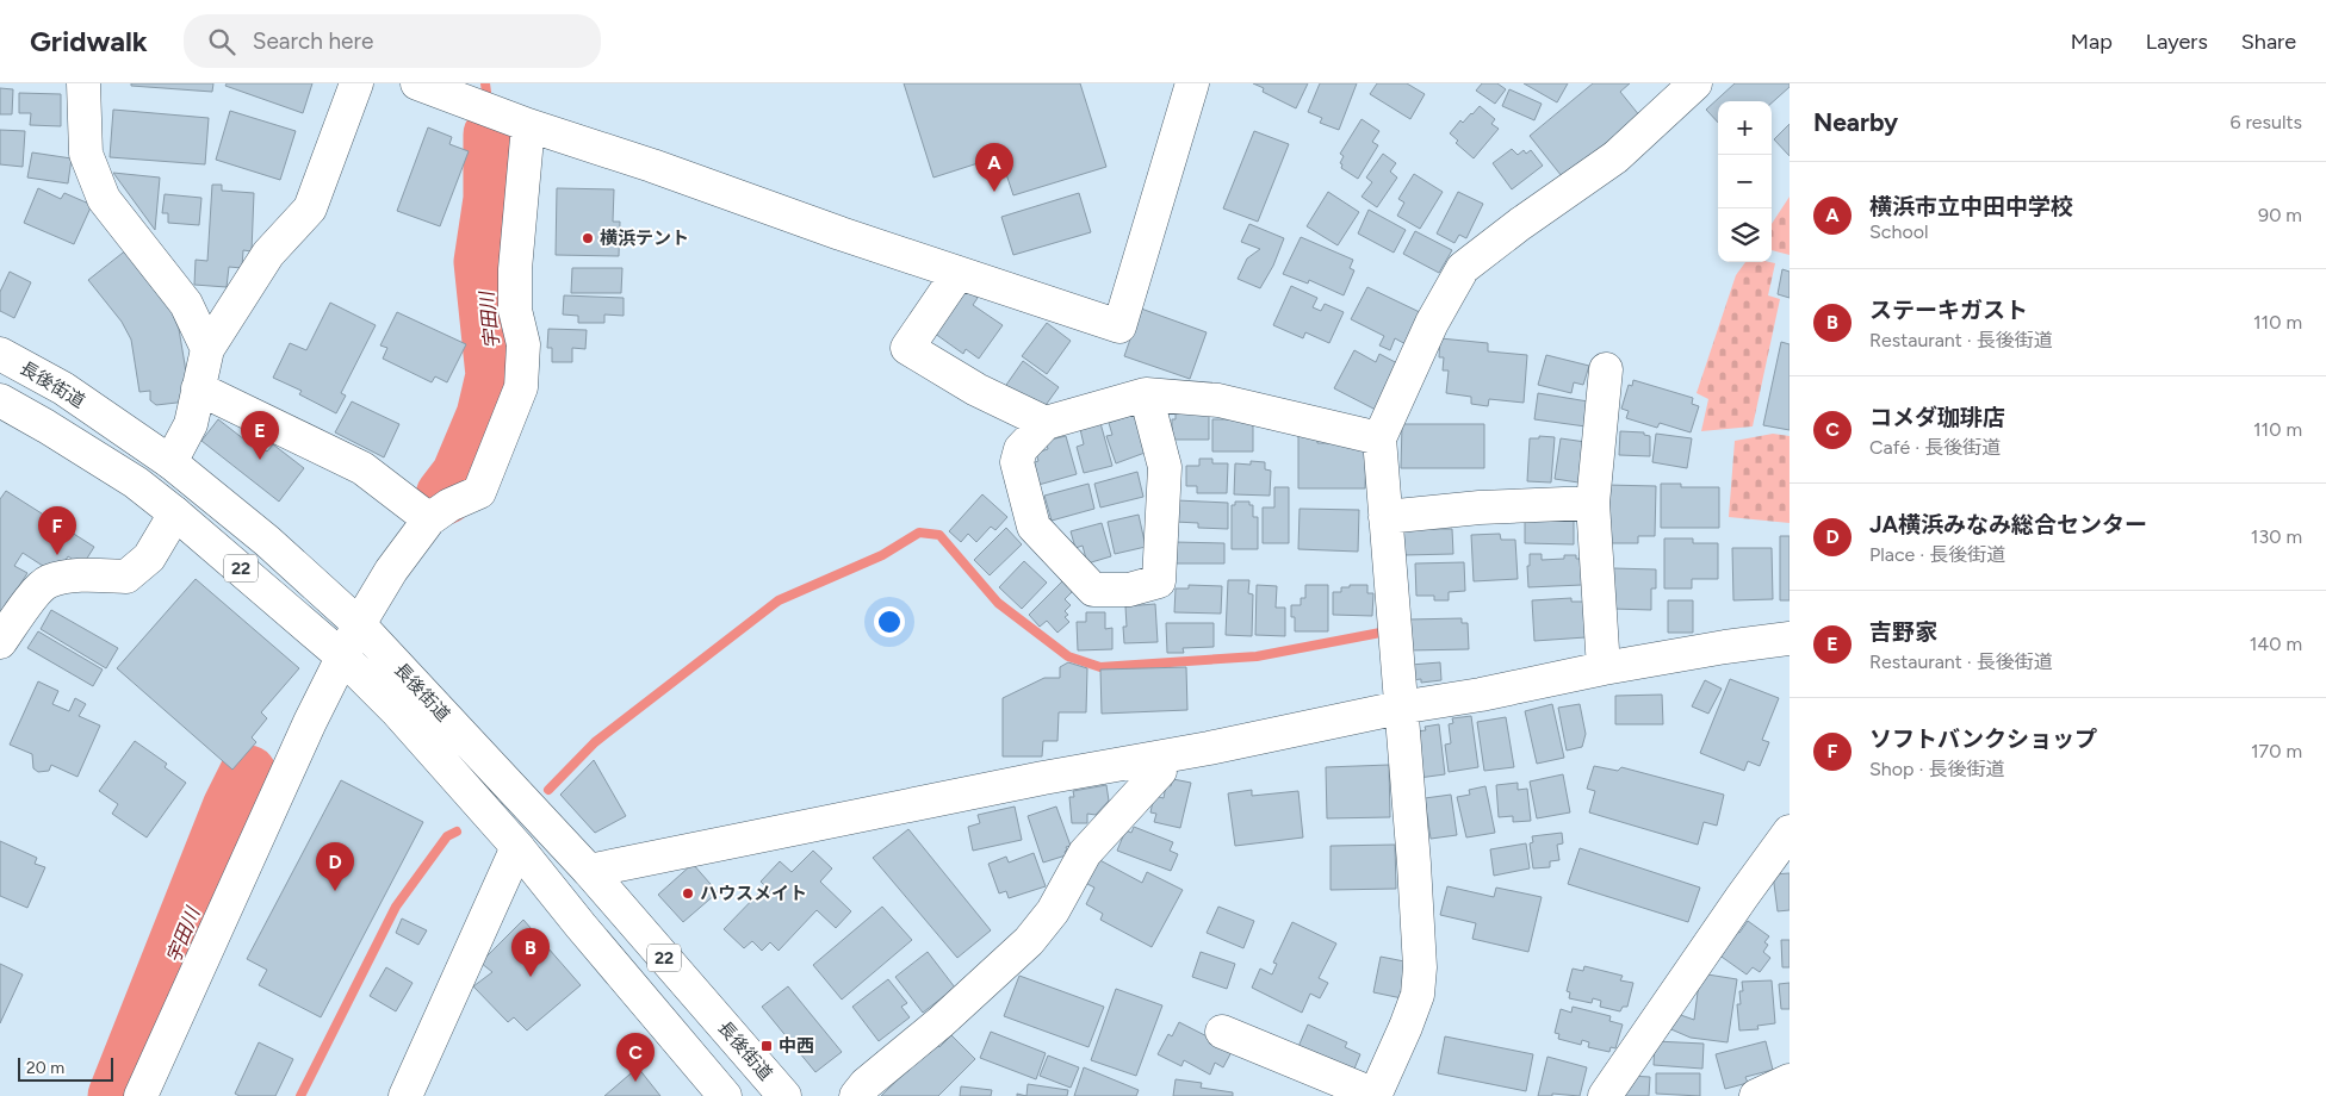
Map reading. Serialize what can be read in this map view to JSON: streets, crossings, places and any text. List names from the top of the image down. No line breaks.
{"streets":{"street":["長後街道","22"]},"water":["宇田川"],"places":{"other":["横浜テント","ハウスメイト"],"transit":["中西"]},"scale_bar":"20 m","page":{"header":"Gridwalk","search":"Search here","nav":["Map","Layers","Share"],"heading":["Nearby","6 results"],"map_buttons":["+","−"],"pins":["A","E","F","D","B","C"],"list":[{"mark":"A","name":"横浜市立中田中学校","note":"School","value":"90 m"},{"mark":"B","name":"ステーキガスト","note":"Restaurant · 長後街道","value":"110 m"},{"mark":"C","name":"コメダ珈琲店","note":"Café · 長後街道","value":"110 m"},{"mark":"D","name":"JA横浜みなみ総合センター","note":"Place · 長後街道","value":"130 m"},{"mark":"E","name":"吉野家","note":"Restaurant · 長後街道","value":"140 m"},{"mark":"F","name":"ソフトバンクショップ","note":"Shop · 長後街道","value":"170 m"}],"scale":"20 m"}}
